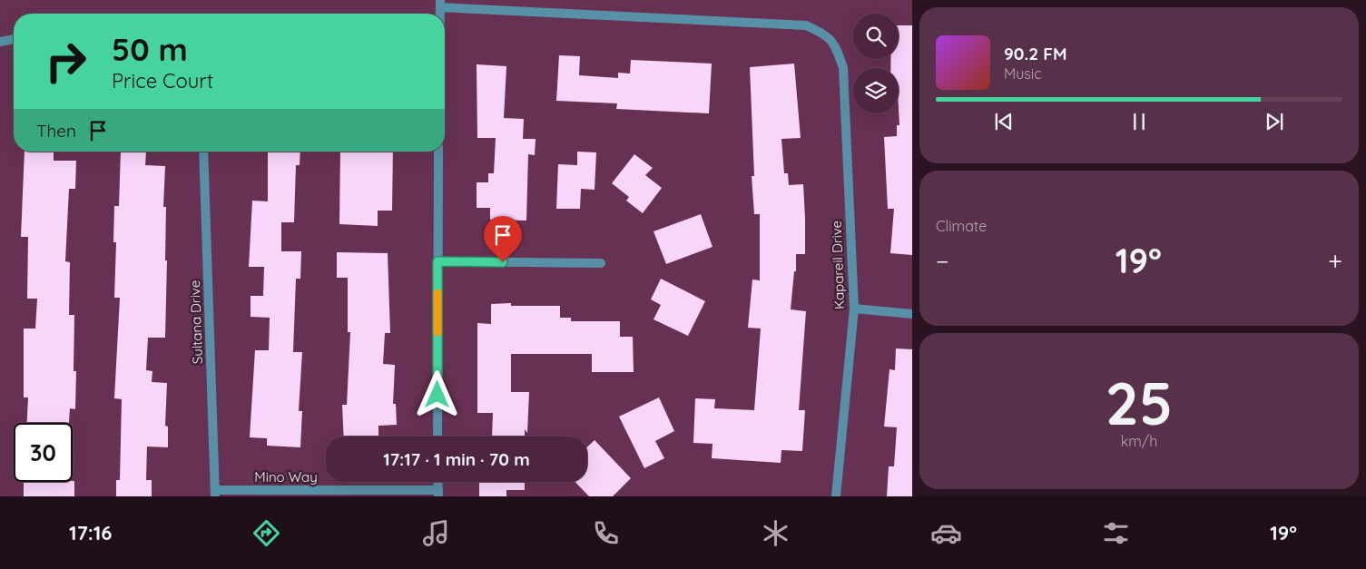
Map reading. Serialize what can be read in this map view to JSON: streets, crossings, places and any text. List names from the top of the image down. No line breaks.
{"streets":{"street":["Kapareil Drive","Sultana Drive","Mino Way"]},"crossings":[["Sultana Drive","Mino Way"]],"page":{"turn":["50 m","Price Court"],"song":["90.2 FM","Music"],"then":"Then","tile":["Climate",["25","km/h"]],"heat":["−","19°","+"],"limit":"30","trip":"17:17 · 1 min · 70 m","tabs":["17:16","19°"]}}
